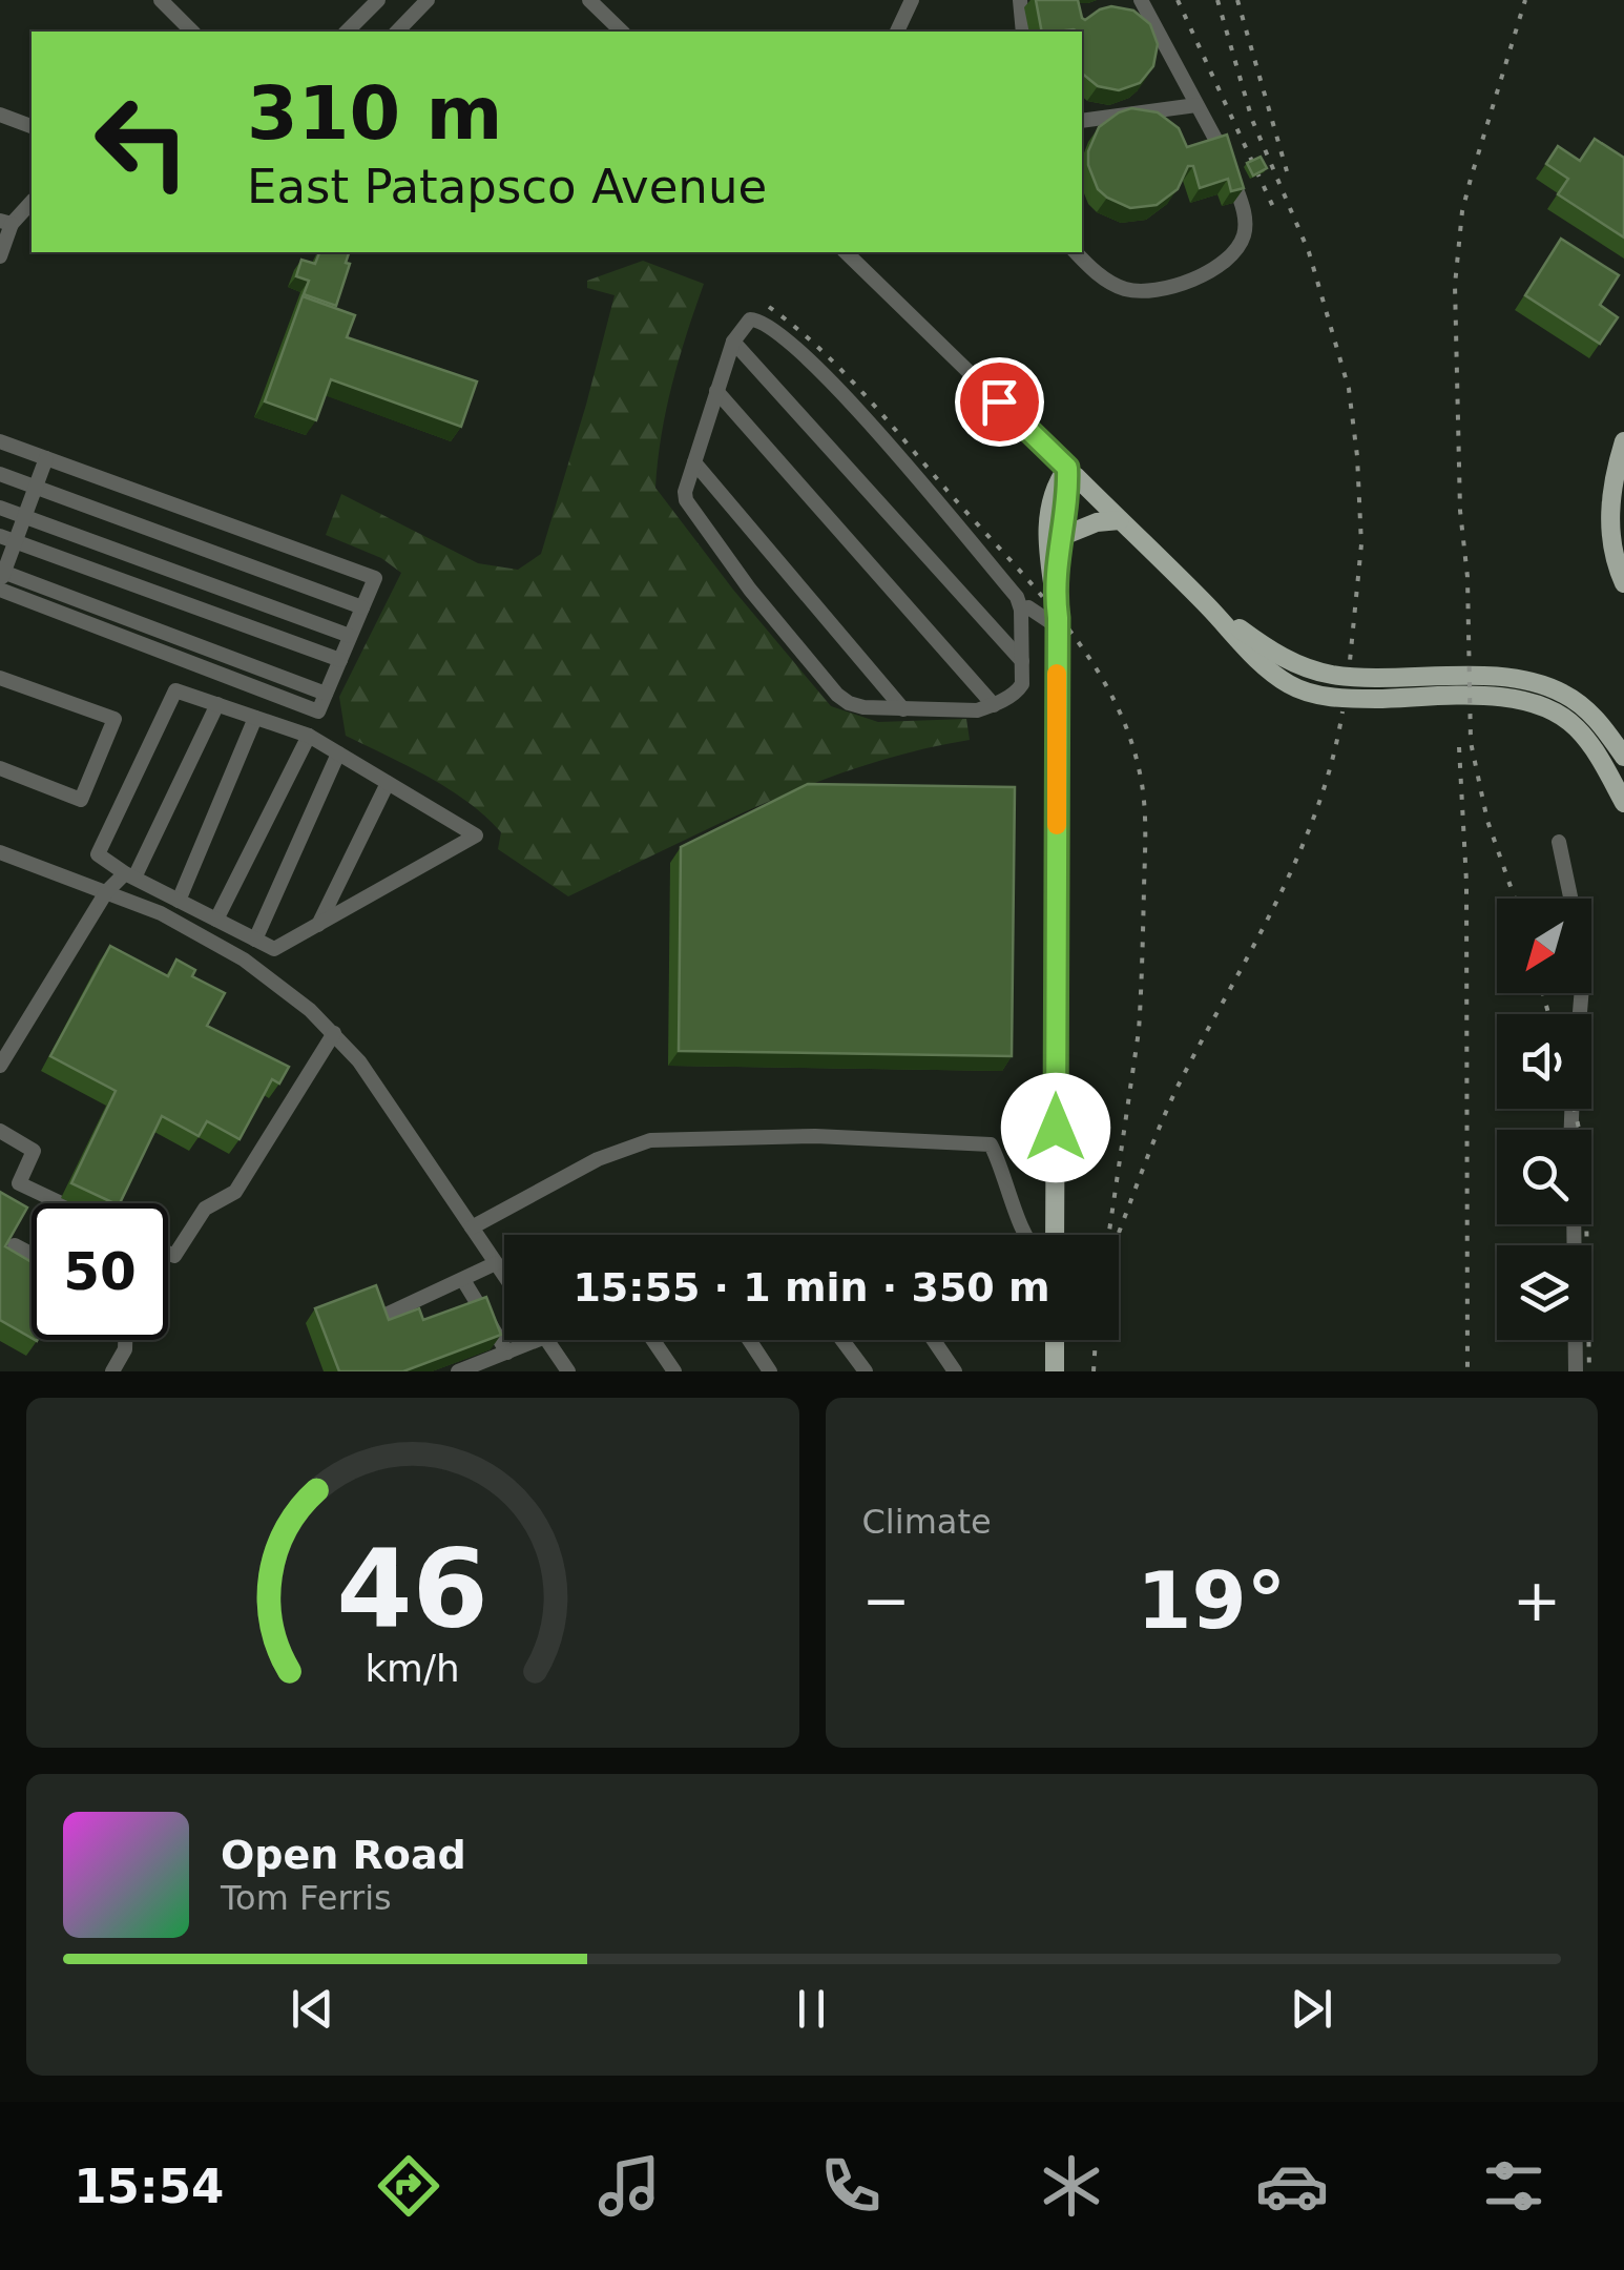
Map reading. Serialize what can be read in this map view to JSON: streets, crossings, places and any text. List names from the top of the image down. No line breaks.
{"north":"bottom left","page":{"turn":["310 m","East Patapsco Avenue"],"limit":"50","trip":"15:55 · 1 min · 350 m","tile":"Climate","heat":["−","19°","+"],"song":["Open Road","Tom Ferris"],"tabs":"15:54","gauge":["46","km/h"]}}
